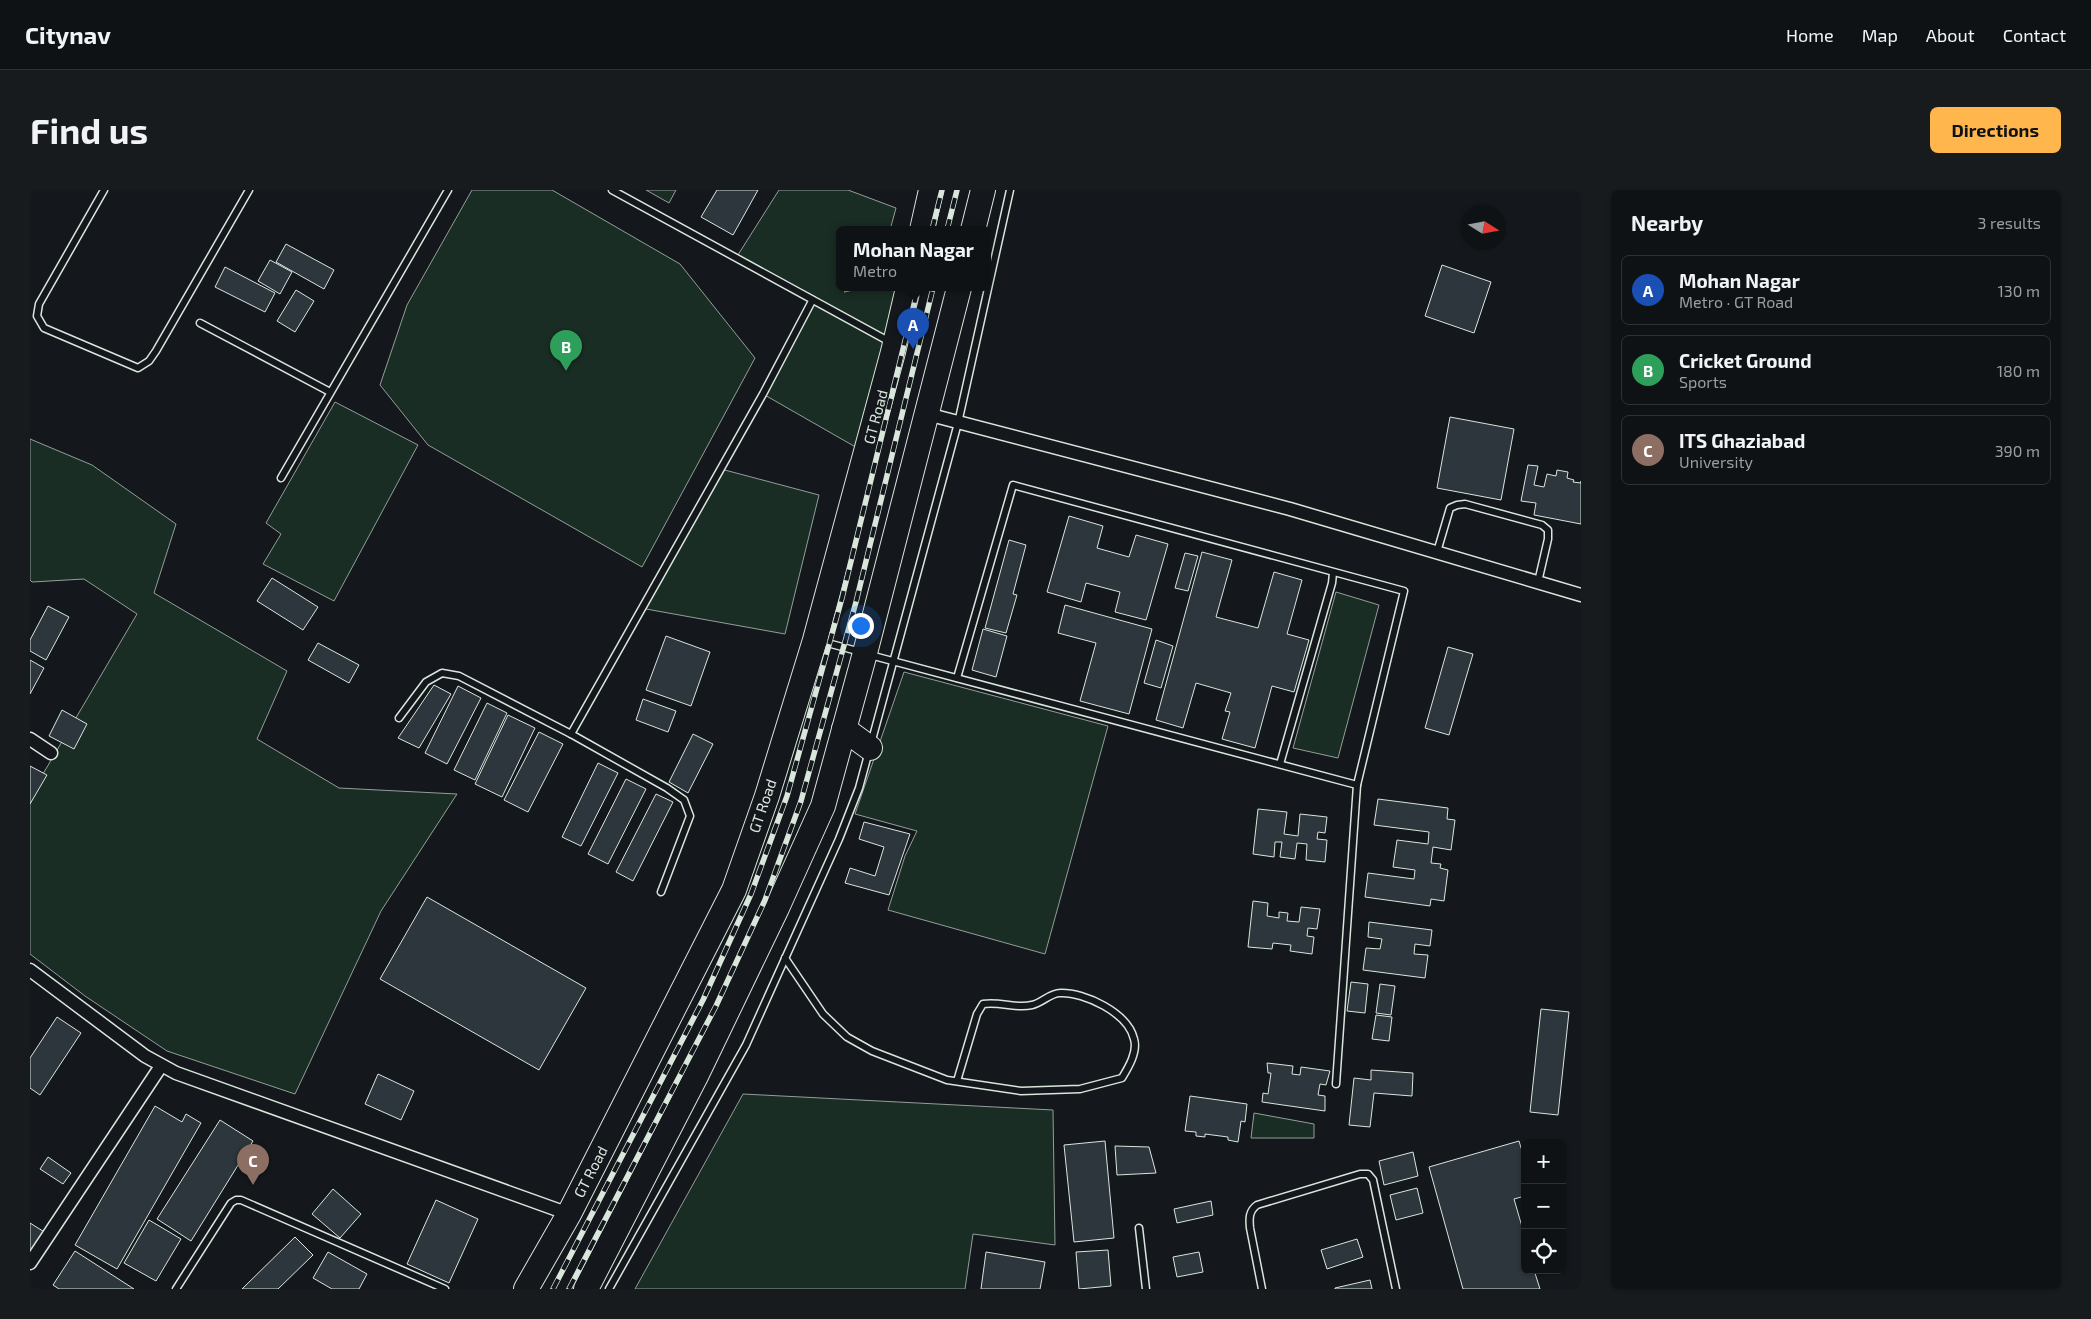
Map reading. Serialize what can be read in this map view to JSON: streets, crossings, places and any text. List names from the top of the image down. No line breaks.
{"streets":{"highway":["GT Road"]},"north":"right","page":{"header":"Citynav","nav":["Home","Map","About","Contact"],"buttons":"Directions","title":"Find us","heading":["Nearby","3 results"],"popup":["Mohan Nagar","Metro"],"list":[{"mark":"A","name":"Mohan Nagar","note":"Metro · GT Road","value":"130 m"},{"mark":"B","name":"Cricket Ground","note":"Sports","value":"180 m"},{"mark":"C","name":"ITS Ghaziabad","note":"University","value":"390 m"}],"pins":["A","B","C"],"map_buttons":["+","−"]}}
